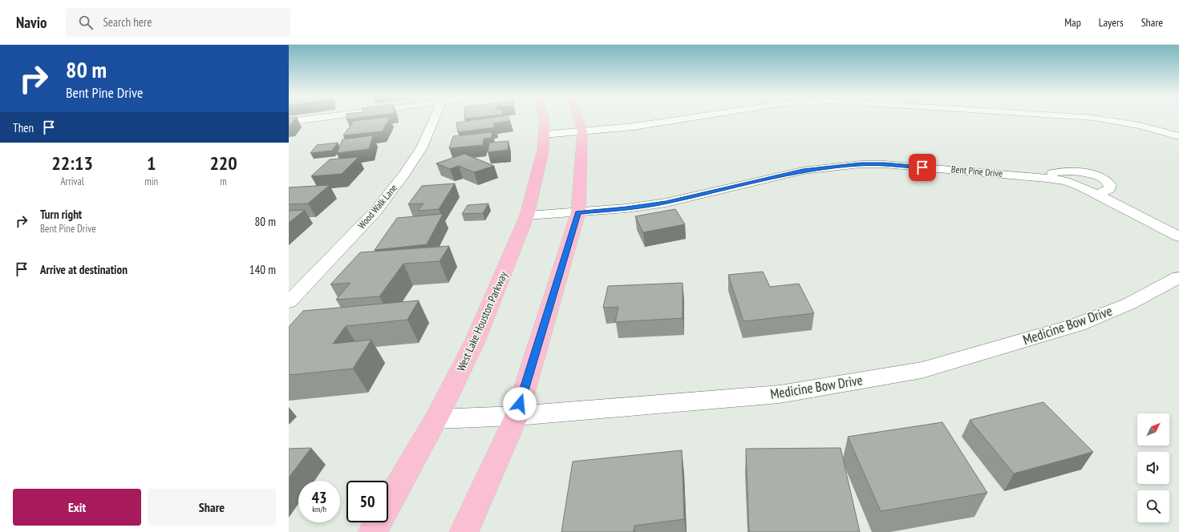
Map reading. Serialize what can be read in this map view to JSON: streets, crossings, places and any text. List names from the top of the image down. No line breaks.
{"streets":{"main road":["West Lake Houston Parkway"],"street":["Bent Pine Drive","Wood Walk Lane","Medicine Bow Drive"]},"crossings":[["Bent Pine Drive","West Lake Houston Parkway"],["West Lake Houston Parkway","Medicine Bow Drive"]],"north":"top right","page":{"header":"Navio","search":"Search here","nav":["Map","Layers","Share"],"turn":["80 m","Bent Pine Drive"],"then":"Then","eta":["22:13","Arrival","1","min","220","m"],"list":[{"name":"Turn right","note":"Bent Pine Drive","value":"80 m"},{"name":"Arrive at destination","value":"140 m"}],"speed":"43 km/h","limit":"50","buttons":["Exit","Share"]}}
